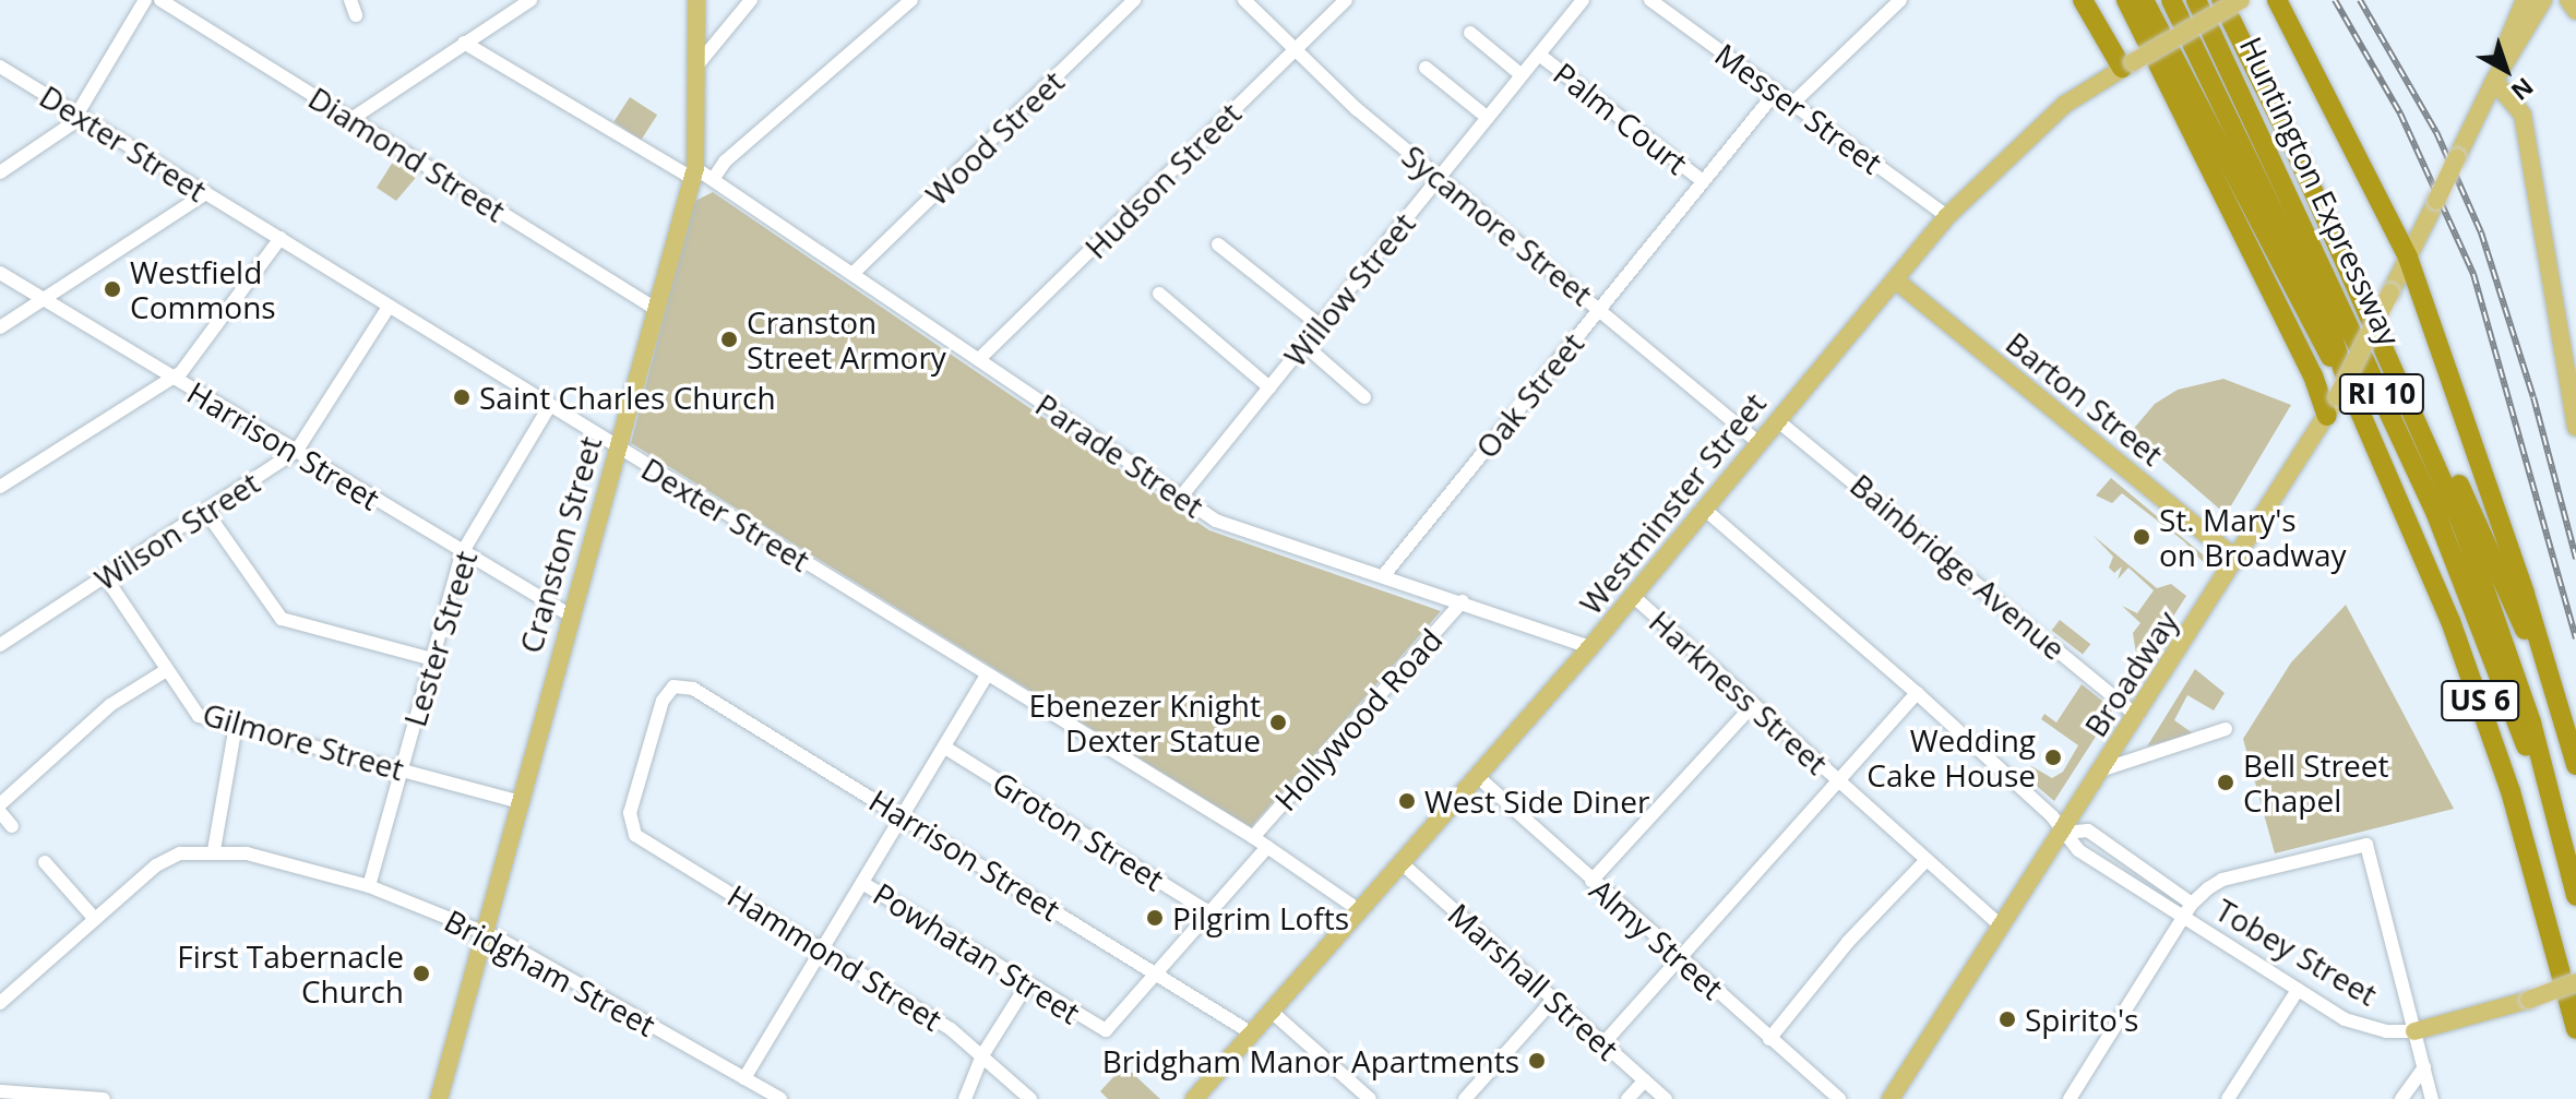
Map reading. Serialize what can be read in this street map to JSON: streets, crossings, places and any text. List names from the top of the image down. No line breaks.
{"streets":{"highway":["Huntington Expressway","RI 10","US 6"],"main road":["Barton Street","Westminster Street","Cranston Street","Broadway","Tobey Street"],"street":["Messer Street","Palm Court","Wood Street","Dexter Street","Diamond Street","Hudson Street","Sycamore Street","Willow Street","Oak Street","Harrison Street","Parade Street","Wilson Street","Bainbridge Avenue","Lester Street","Harkness Street","Hollywood Road","Gilmore Street","Groton Street","Almy Street","Powhatan Street","Hammond Street","Bridgham Street","Marshall Street"]},"crossings":[["Messer Street","Oak Street"],["Messer Street","Westminster Street"],["Palm Court","Willow Street"],["Palm Court","Oak Street"],["Wood Street","Parade Street"],["Dexter Street","Westminster Street"],["Dexter Street","Wilson Street"],["Dexter Street","Cranston Street"],["Dexter Street","Lester Street"],["Dexter Street","Hollywood Road"],["Dexter Street","Powhatan Street"],["Diamond Street","Cranston Street"],["Hudson Street","Sycamore Street"],["Hudson Street","Parade Street"],["Huntington Expressway","Broadway"],["Huntington Expressway","US 6"],["Sycamore Street","Willow Street"],["Sycamore Street","Oak Street"],["Sycamore Street","Westminster Street"],["Willow Street","Parade Street"],["Oak Street","Parade Street"],["Barton Street","Westminster Street"],["Barton Street","Broadway"],["Harrison Street","Westminster Street"],["Harrison Street","Wilson Street"],["Harrison Street","Cranston Street"],["Harrison Street","Lester Street"],["Harrison Street","Powhatan Street"],["Harrison Street","Hammond Street"],["Parade Street","Westminster Street"],["Parade Street","Cranston Street"],["Parade Street","Hollywood Road"],["Westminster Street","Bainbridge Avenue"],["Westminster Street","Harkness Street"],["Westminster Street","Almy Street"],["Westminster Street","Tobey Street"],["Westminster Street","Marshall Street"],["Wilson Street","Gilmore Street"],["Cranston Street","Gilmore Street"],["Cranston Street","Bridgham Street"],["Bainbridge Avenue","Broadway"],["Lester Street","Gilmore Street"],["Lester Street","Bridgham Street"],["Broadway","Harkness Street"],["Broadway","US 6"],["Broadway","Tobey Street"],["Groton Street","Powhatan Street"]],"places":["Westfield Commons","Cranston Street Armory","Saint Charles Church","St. Mary's on Broadway","Ebenezer Knight Dexter Statue","Wedding Cake House","Bell Street Chapel","West Side Diner","Pilgrim Lofts","First Tabernacle Church","Spirito's","Bridgham Manor Apartments"],"north":"bottom right"}
